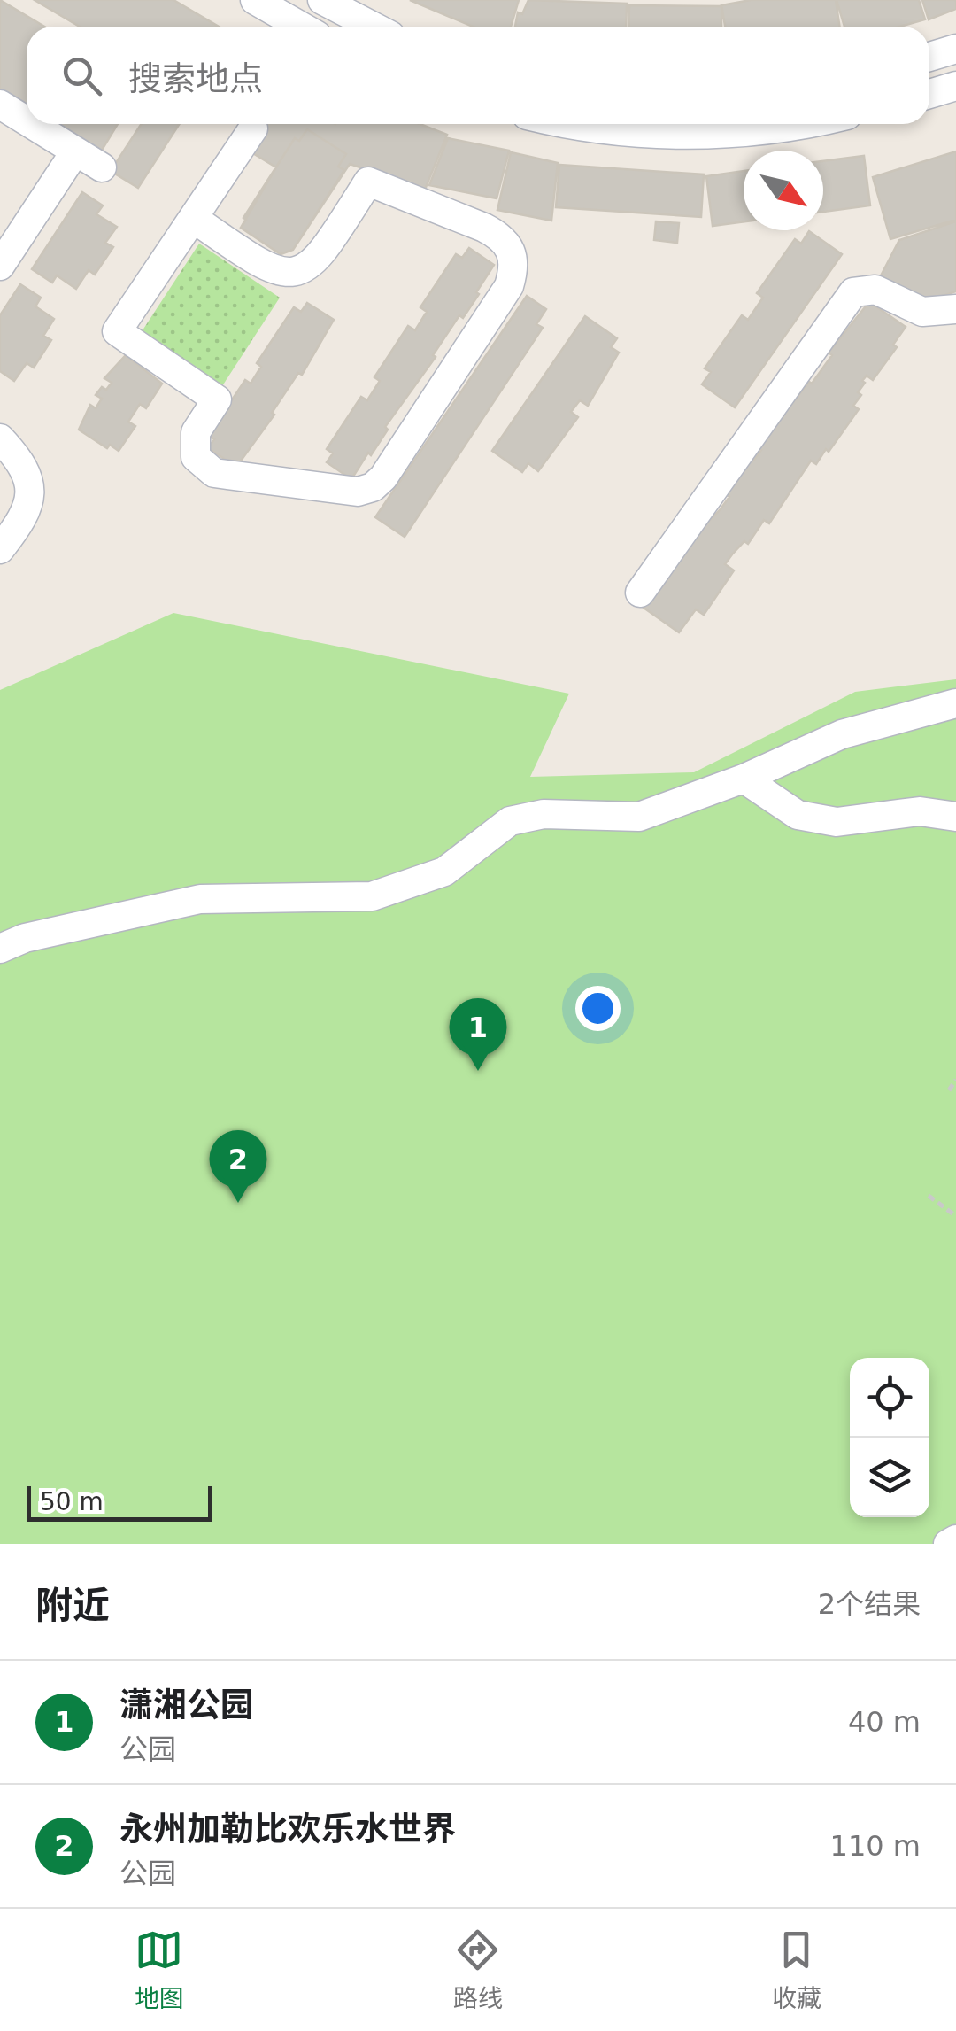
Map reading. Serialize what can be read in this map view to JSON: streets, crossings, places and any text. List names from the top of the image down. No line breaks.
{"scale_bar":"50 m","north":"bottom right","page":{"search":"搜索地点","pins":["1","2"],"scale":"50 m","heading":["附近","2个结果"],"list":[{"mark":"1","name":"潇湘公园","note":"公园","value":"40 m"},{"mark":"2","name":"永州加勒比欢乐水世界","note":"公园","value":"110 m"}],"nav":["地图","路线","收藏"]}}
